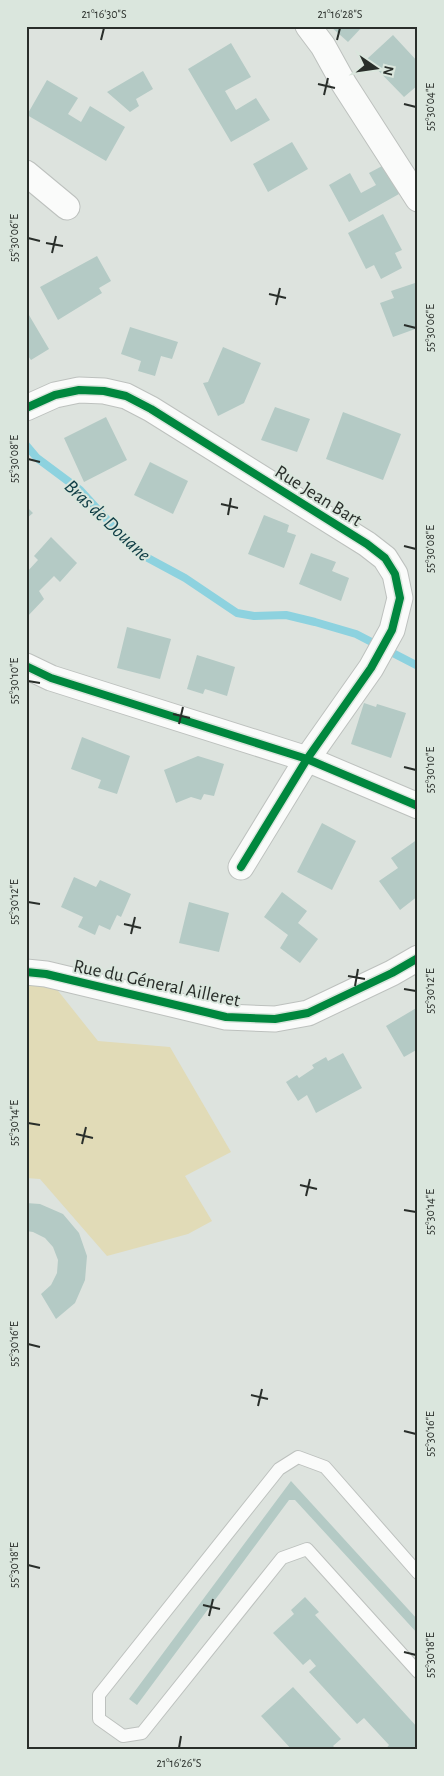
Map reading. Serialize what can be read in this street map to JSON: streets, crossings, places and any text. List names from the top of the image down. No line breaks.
{"streets":{"street":["Rue Jean Bart","Rue du Géneral Ailleret"]},"water":["Bras de Douane"],"north":"right","coordinates":["21°16'30\"S","21°16'28\"S","55°30'04\"E","55°30'06\"E","55°30'08\"E","55°30'10\"E","55°30'12\"E","55°30'14\"E","55°30'16\"E","55°30'18\"E","21°16'26\"S"]}
